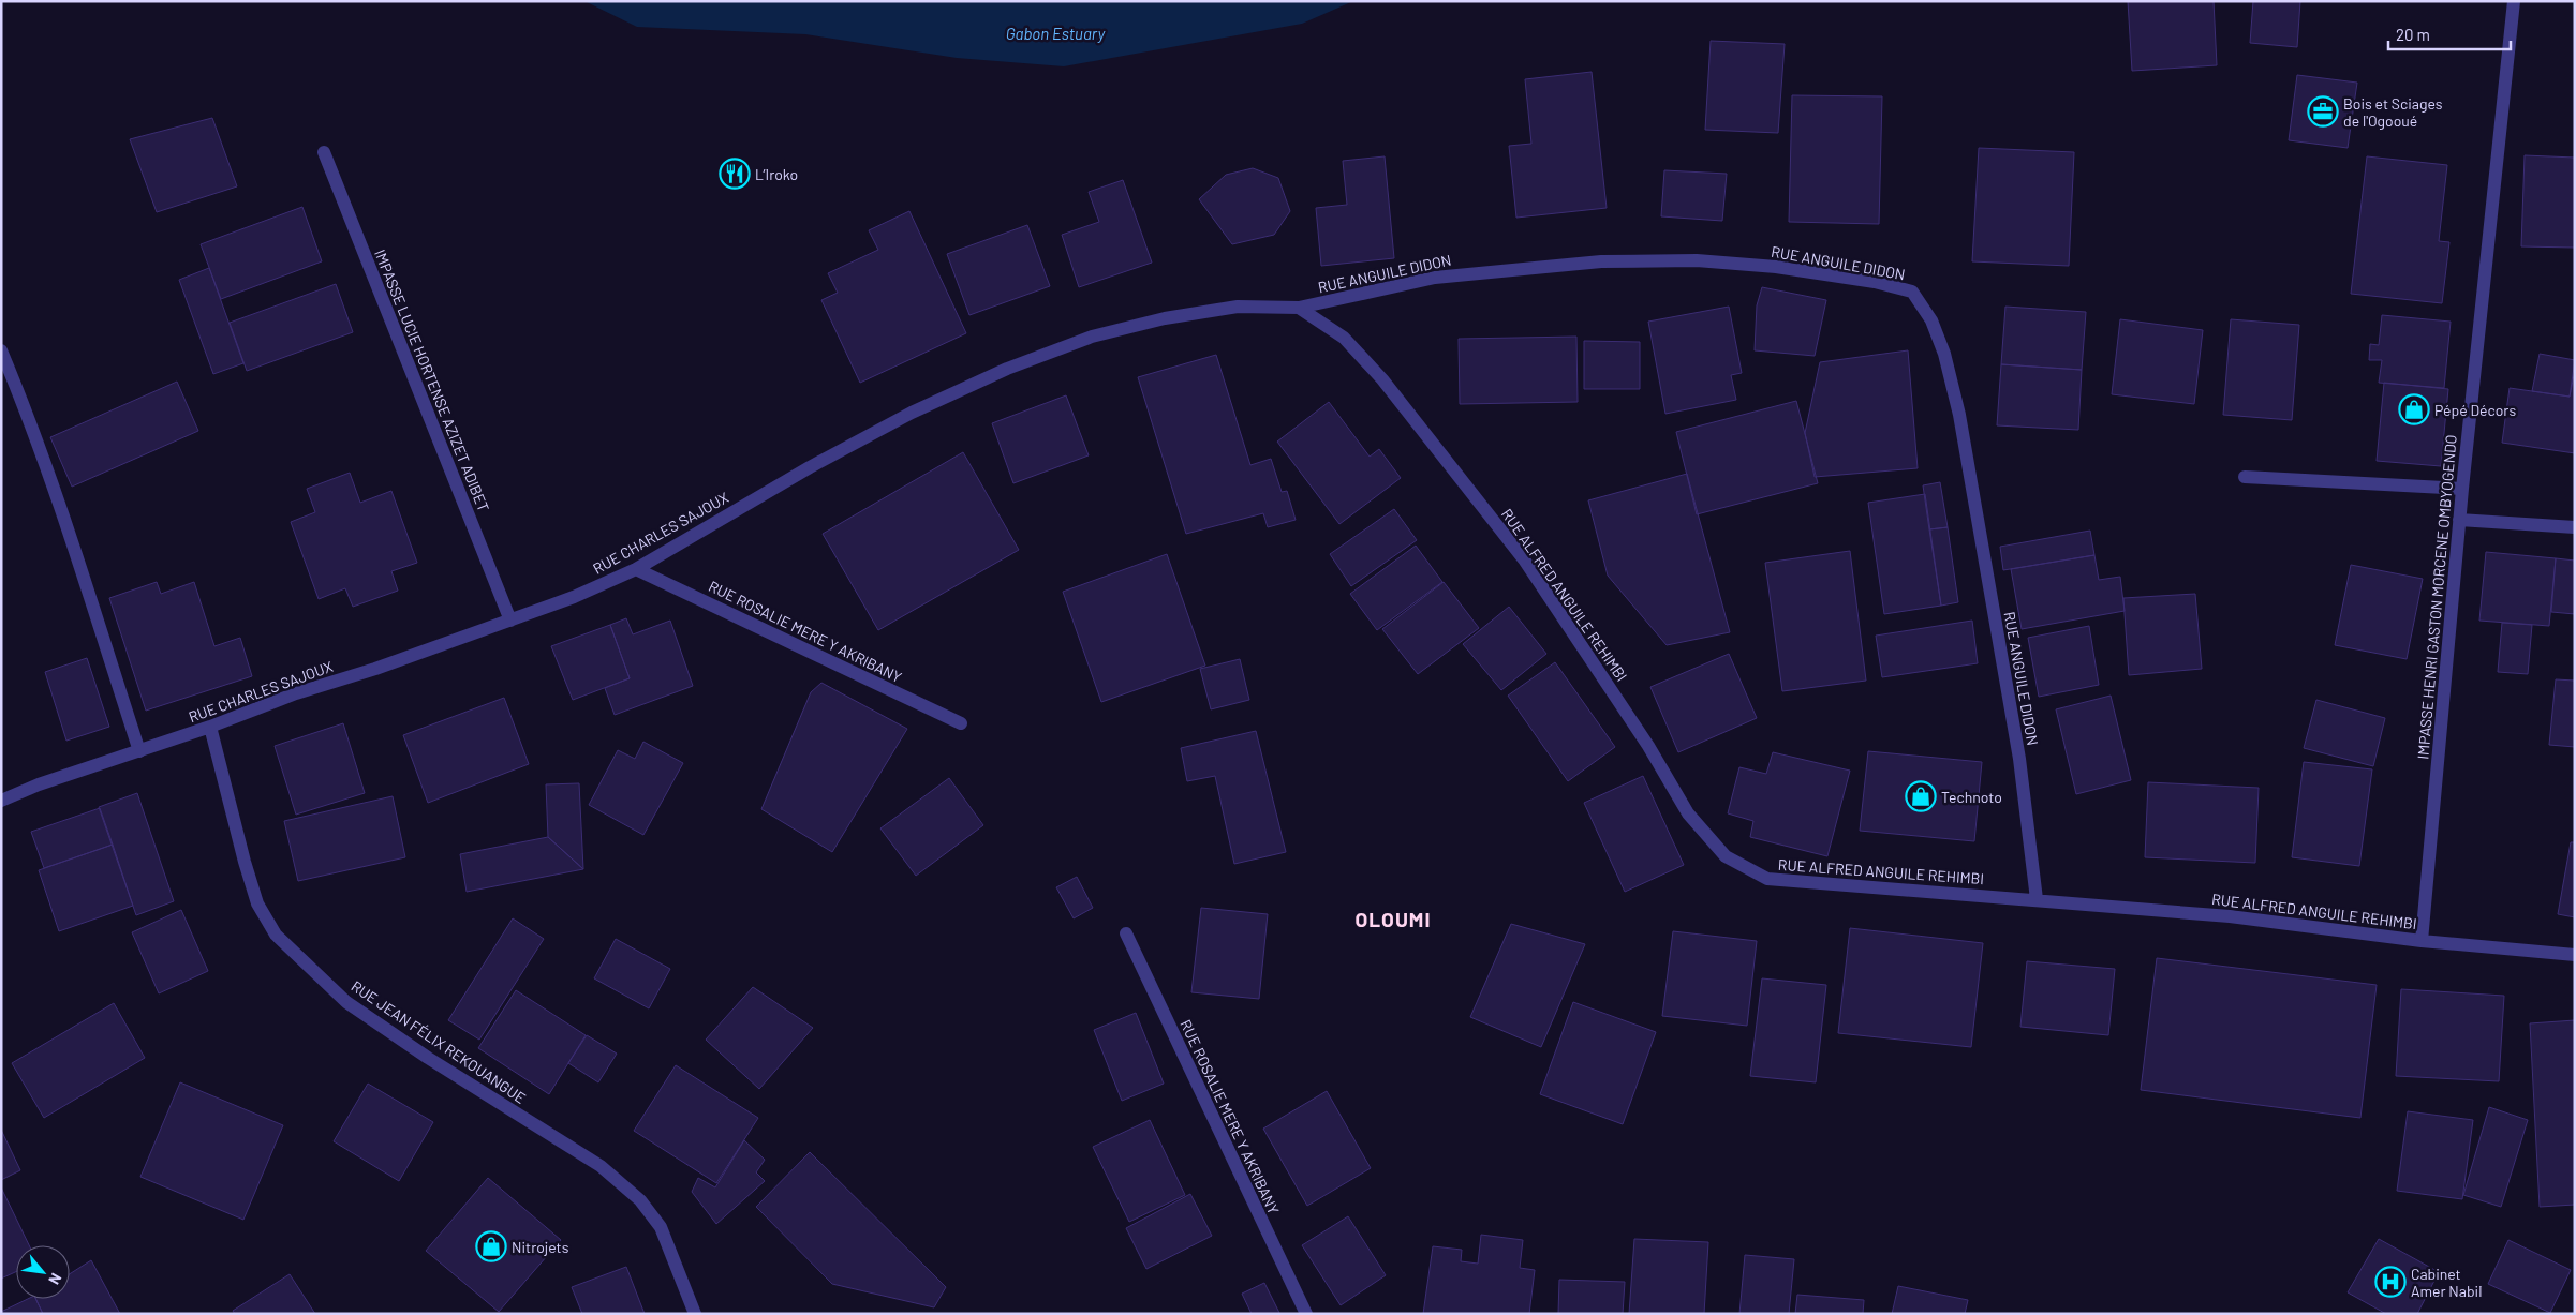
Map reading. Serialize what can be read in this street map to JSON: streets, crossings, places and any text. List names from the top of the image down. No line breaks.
{"streets":{"street":["RUE ANGUILE DIDON","IMPASSE LUCIE HORTENSE AZIZET ADIBET","RUE CHARLES SAJOUX","RUE ALFRED ANGUILE REHIMBI","IMPASSE HENRI GASTON MORCENE OMBYOGENDO","RUE ROSALIE MERE Y AKRIBANY","RUE JEAN FÉLIX REKOUANGUE"]},"crossings":[["RUE ANGUILE DIDON","RUE CHARLES SAJOUX"],["RUE ANGUILE DIDON","RUE ALFRED ANGUILE REHIMBI"],["IMPASSE LUCIE HORTENSE AZIZET ADIBET","RUE CHARLES SAJOUX"],["RUE CHARLES SAJOUX","RUE ALFRED ANGUILE REHIMBI"],["RUE CHARLES SAJOUX","RUE ROSALIE MERE Y AKRIBANY"],["RUE CHARLES SAJOUX","RUE JEAN FÉLIX REKOUANGUE"],["RUE ALFRED ANGUILE REHIMBI","IMPASSE HENRI GASTON MORCENE OMBYOGENDO"]],"districts":["OLOUMI"],"water":["Gabon Estuary"],"places":{"office":["Bois et Sciages de l'Ogooué"],"restaurant":["L’Iroko"],"shop":["Pépé Décors","Technoto","Nitrojets"],"hospital":["Cabinet Amer Nabil"]},"scale_bar":"20 m","north":"bottom right"}
